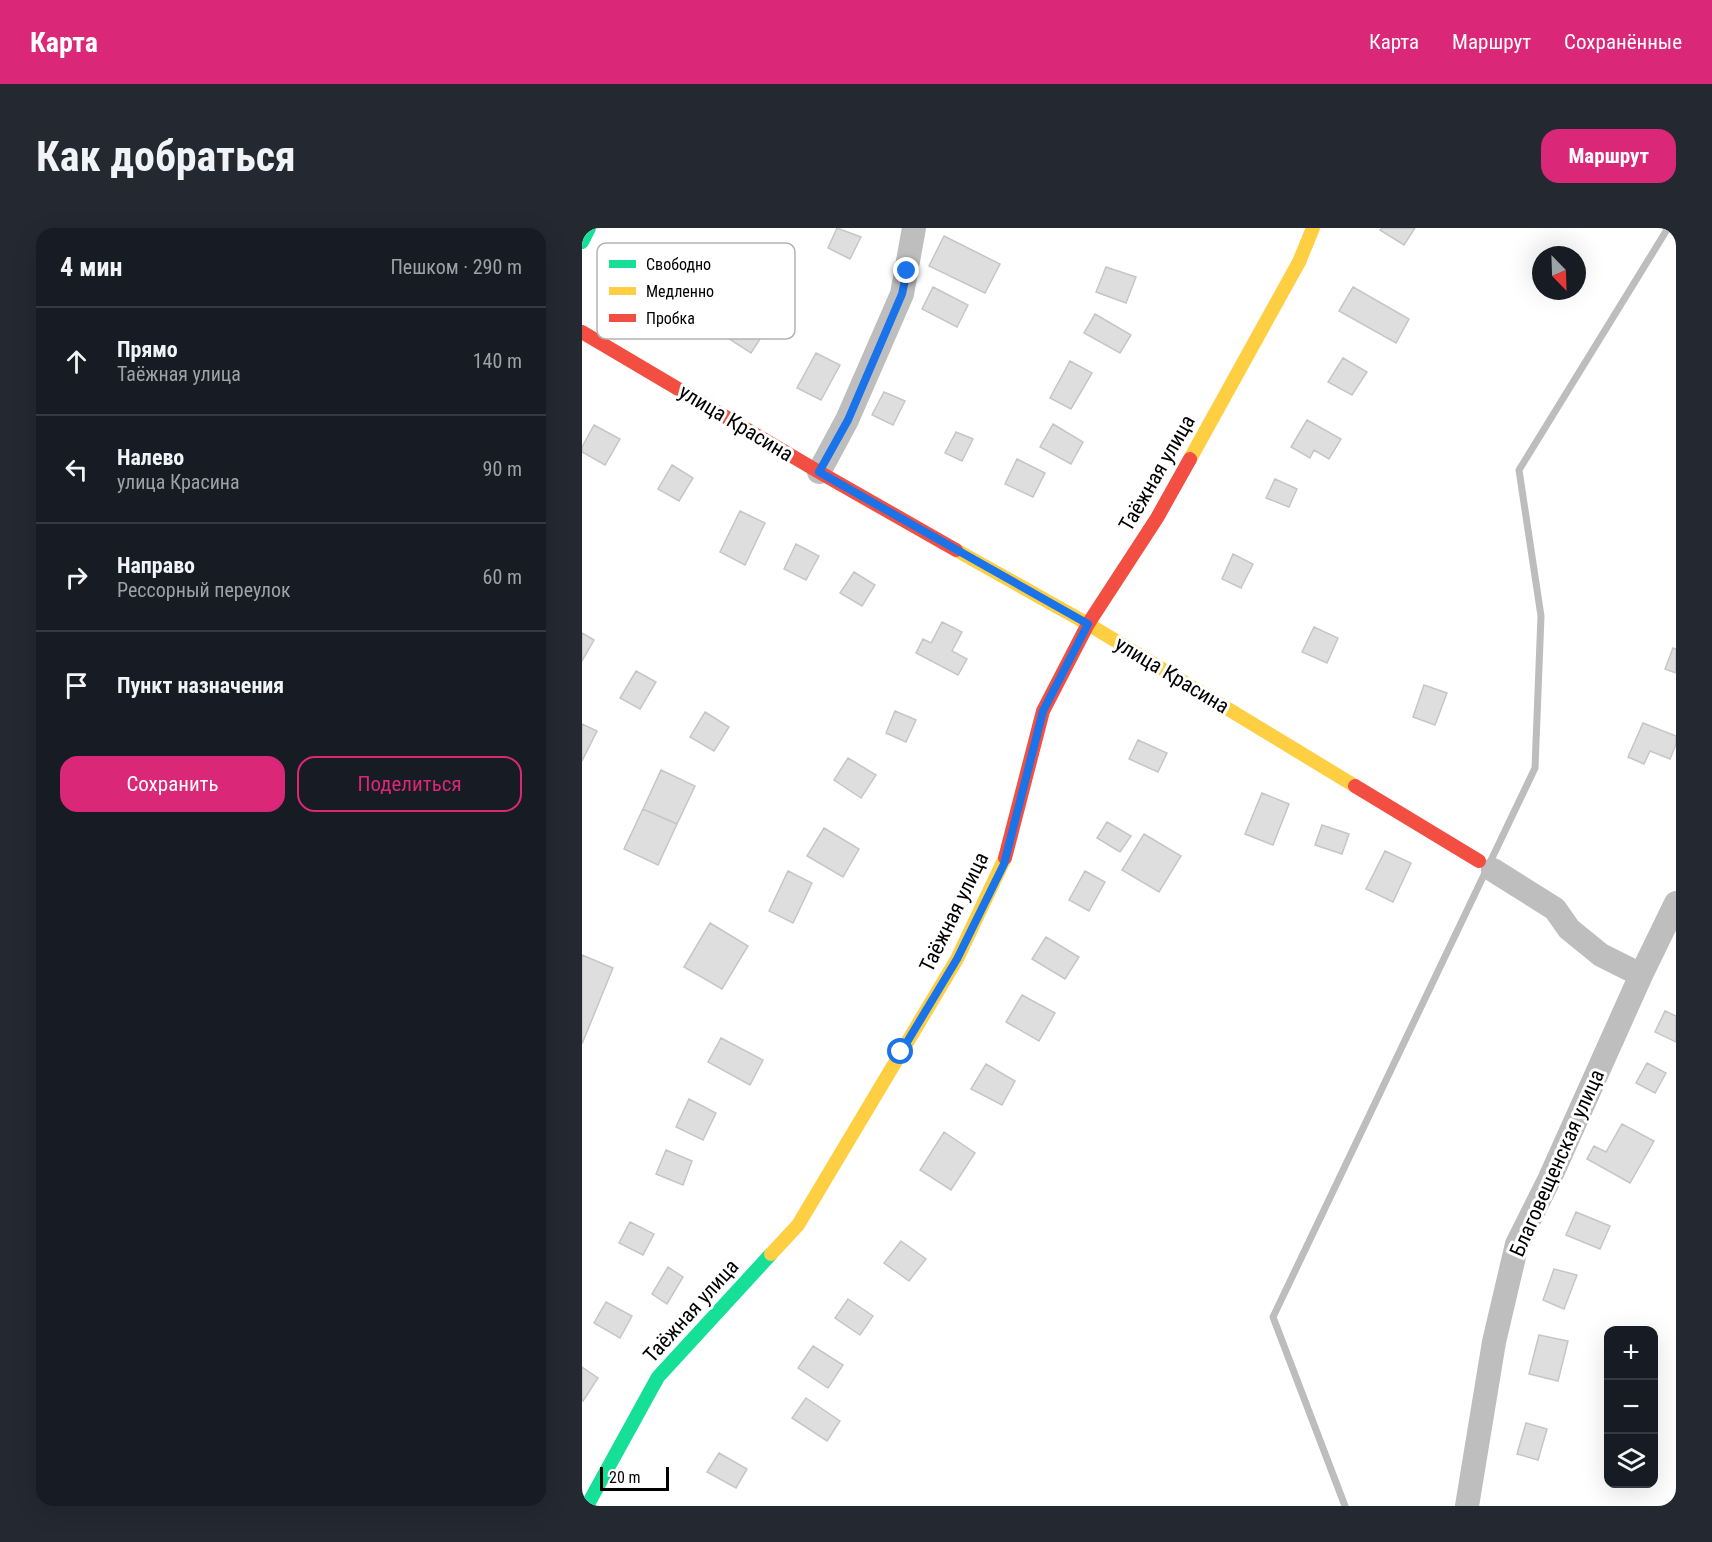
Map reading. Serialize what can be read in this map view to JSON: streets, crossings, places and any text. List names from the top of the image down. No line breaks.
{"streets":{"street":["улица Красина","Таёжная улица","Благовещенская улица"]},"crossings":[["улица Красина","Таёжная улица"],["улица Красина","Благовещенская улица"]],"legend":["Свободно","Медленно","Пробка"],"scale_bar":"20 m","north":"bottom right","page":{"header":"Карта","nav":["Карта","Маршрут","Сохранённые"],"buttons":["Маршрут",["Сохранить","Поделиться"]],"title":"Как добраться","heading":["4 мин","Пешком · 290 m"],"list":[["Прямо","Таёжная улица","140 m"],["Налево","улица Красина","90 m"],["Направо","Рессорный переулок","60 m"],"Пункт назначения"],"map_buttons":["+","−"],"scale":"20 m"}}
